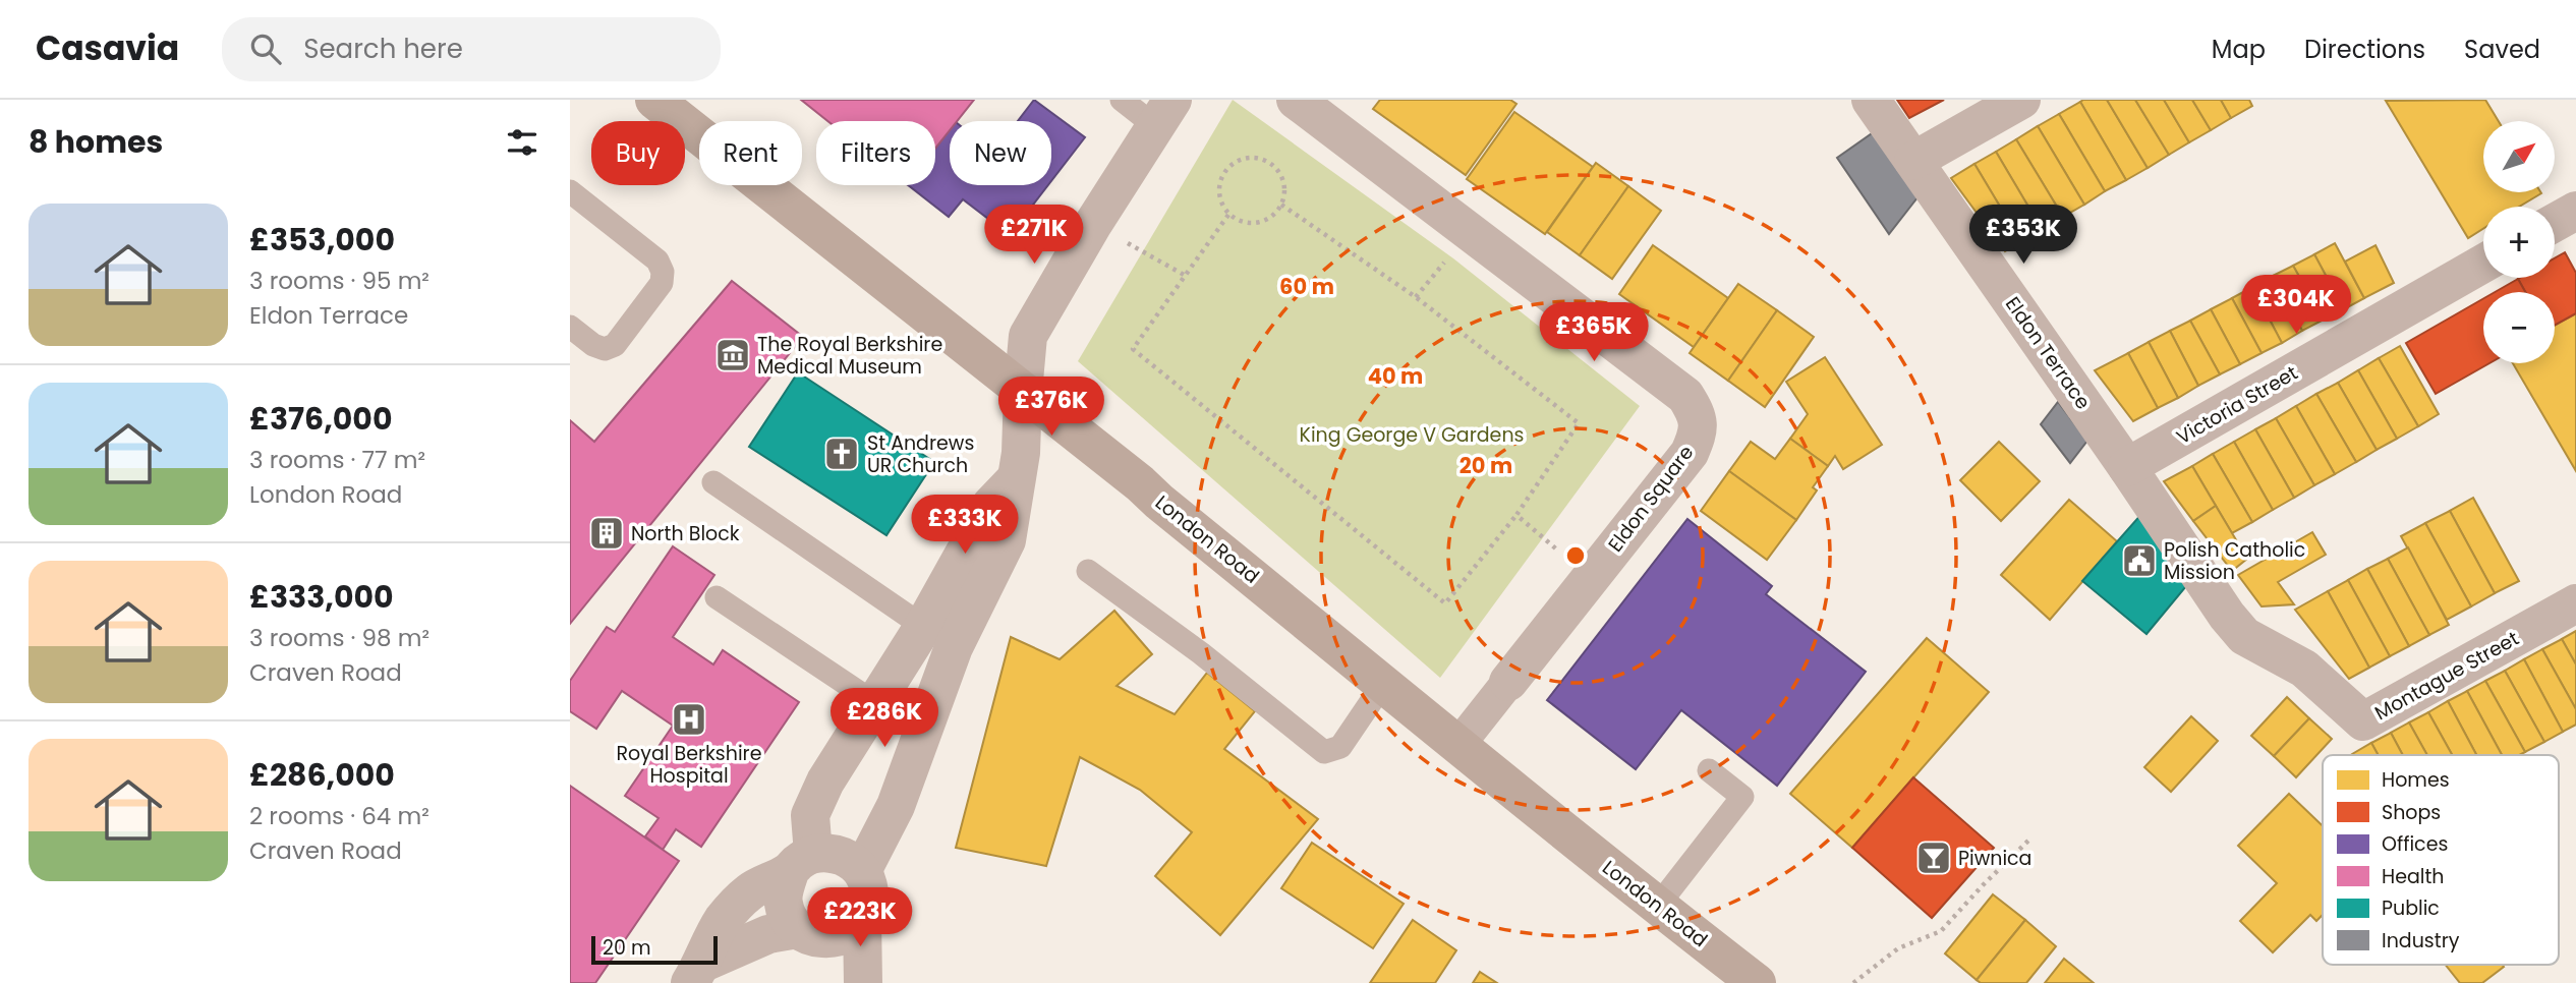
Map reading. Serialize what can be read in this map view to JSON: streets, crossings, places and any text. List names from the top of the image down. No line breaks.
{"streets":{"main road":["London Road"],"street":["Eldon Terrace","Victoria Street","Eldon Square","Montague Street"]},"crossings":[["Eldon Terrace","Victoria Street"],["Eldon Terrace","Montague Street"],["Victoria Street","Montague Street"],["Eldon Square","London Road"]],"parks":["King George V Gardens"],"places":{"museum":["The Royal Berkshire Medical Museum"],"church":["St Andrews UR Church"],"building":["North Block"],"public building":["Polish Catholic Mission"],"hospital":["Royal Berkshire Hospital"],"bar":["Piwnica"]},"legend":["Homes","Shops","Offices","Health","Public","Industry"],"scale_bar":"20 m","north":"top right","page":{"header":"Casavia","search":"Search here","nav":["Map","Directions","Saved"],"heading":"8 homes","map_buttons":["+","−"],"chip":["Buy","Rent","Filters","New"],"list":[{"name":"£353,000","note":"3 rooms · 95 m² · Eldon Terrace"},{"name":"£376,000","note":"3 rooms · 77 m² · London Road"},{"name":"£333,000","note":"3 rooms · 98 m² · Craven Road"},{"name":"£286,000","note":"2 rooms · 64 m² · Craven Road"}],"price":["£271K","£353K","£304K","£365K","£376K","£333K","£286K","£223K"],"scale":"20 m"},"rings":["60 m","40 m","20 m"]}
